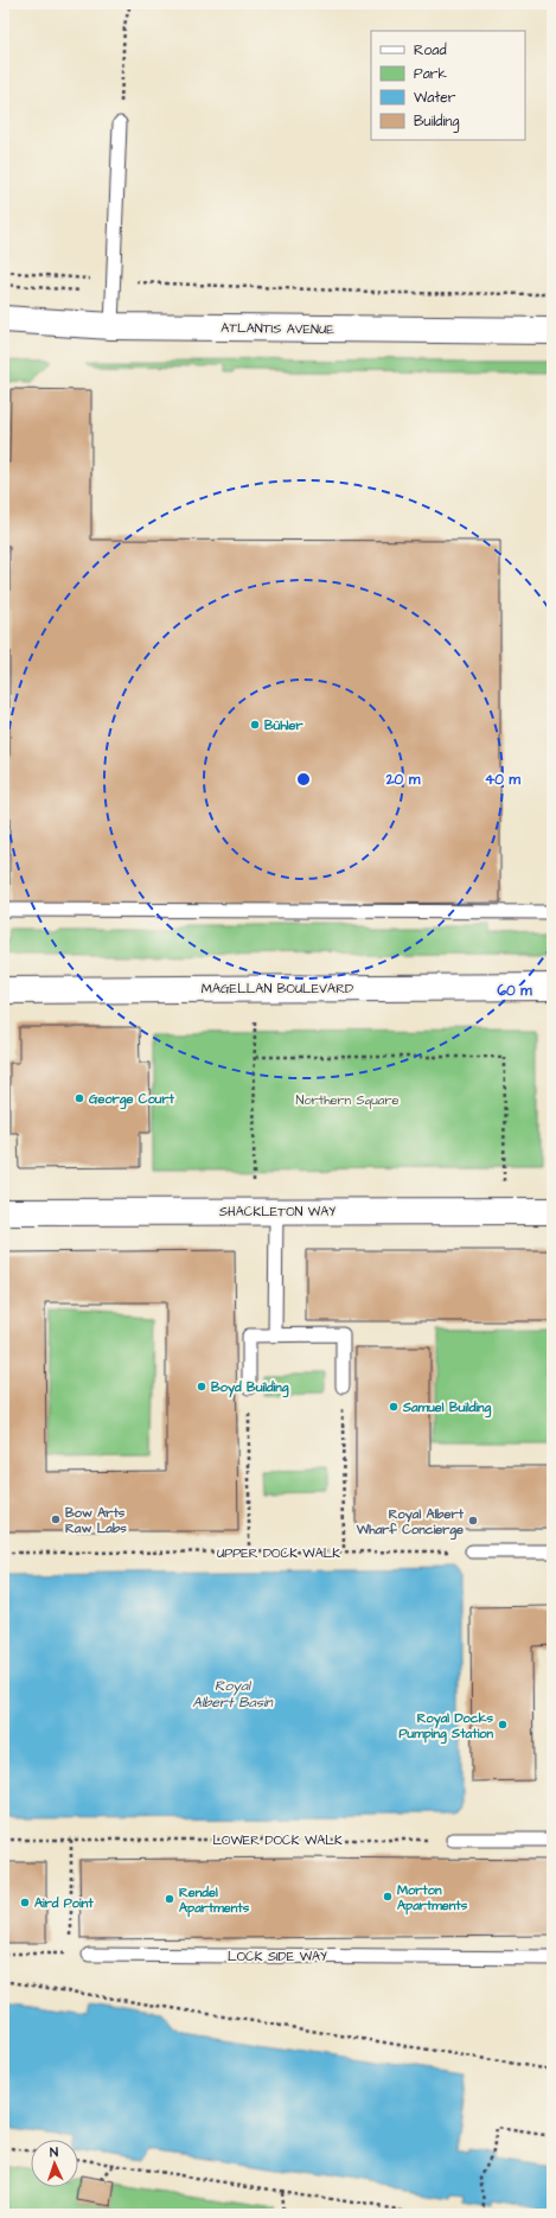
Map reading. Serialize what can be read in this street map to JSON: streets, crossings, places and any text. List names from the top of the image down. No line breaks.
{"streets":{"street":["ATLANTIS AVENUE","MAGELLAN BOULEVARD","SHACKLETON WAY"],"lane":["LOCK SIDE WAY"],"path":["UPPER DOCK WALK","LOWER DOCK WALK"]},"water":["Royal Albert Basin"],"parks":["Northern Square"],"places":["Bühler","George Court","Boyd Building","Samuel Building","Bow Arts Raw Labs","Royal Albert Wharf Concierge","Royal Docks Pumping Station","Morton Apartments","Rendel Apartments","Aird Point"],"legend":["Road","Park","Water","Building"],"north":"top","rings":["20 m","40 m","60 m"]}
